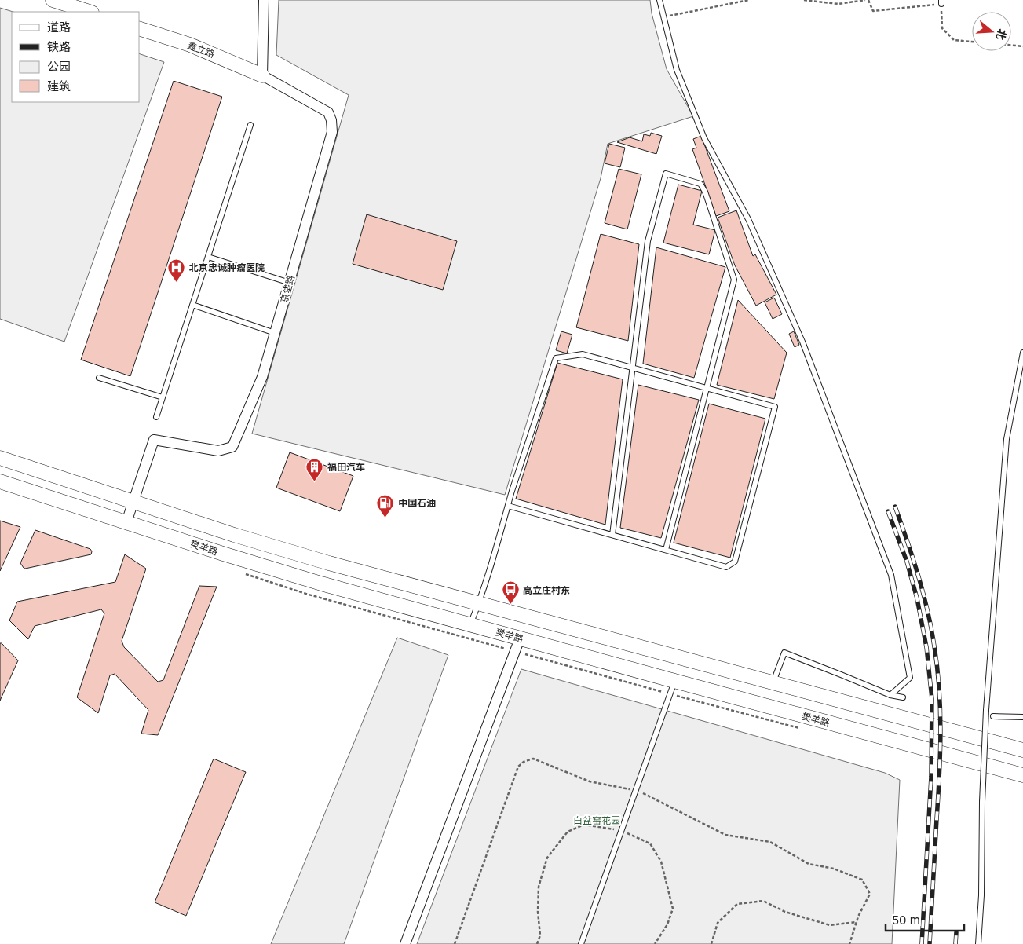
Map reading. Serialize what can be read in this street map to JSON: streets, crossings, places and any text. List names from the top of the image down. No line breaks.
{"streets":{"main road":["鑫立路","樊羊路"],"street":["京垡路"]},"crossings":[["鑫立路","京垡路"],["京垡路","樊羊路"]],"parks":["白盆窑花园"],"places":{"hospital":["北京忠诚肿瘤医院"],"building":["福田汽车"],"fuel station":["中国石油"],"bus stop":["高立庄村东"]},"legend":["道路","铁路","公园","建筑"],"scale_bar":"50 m","north":"right"}
